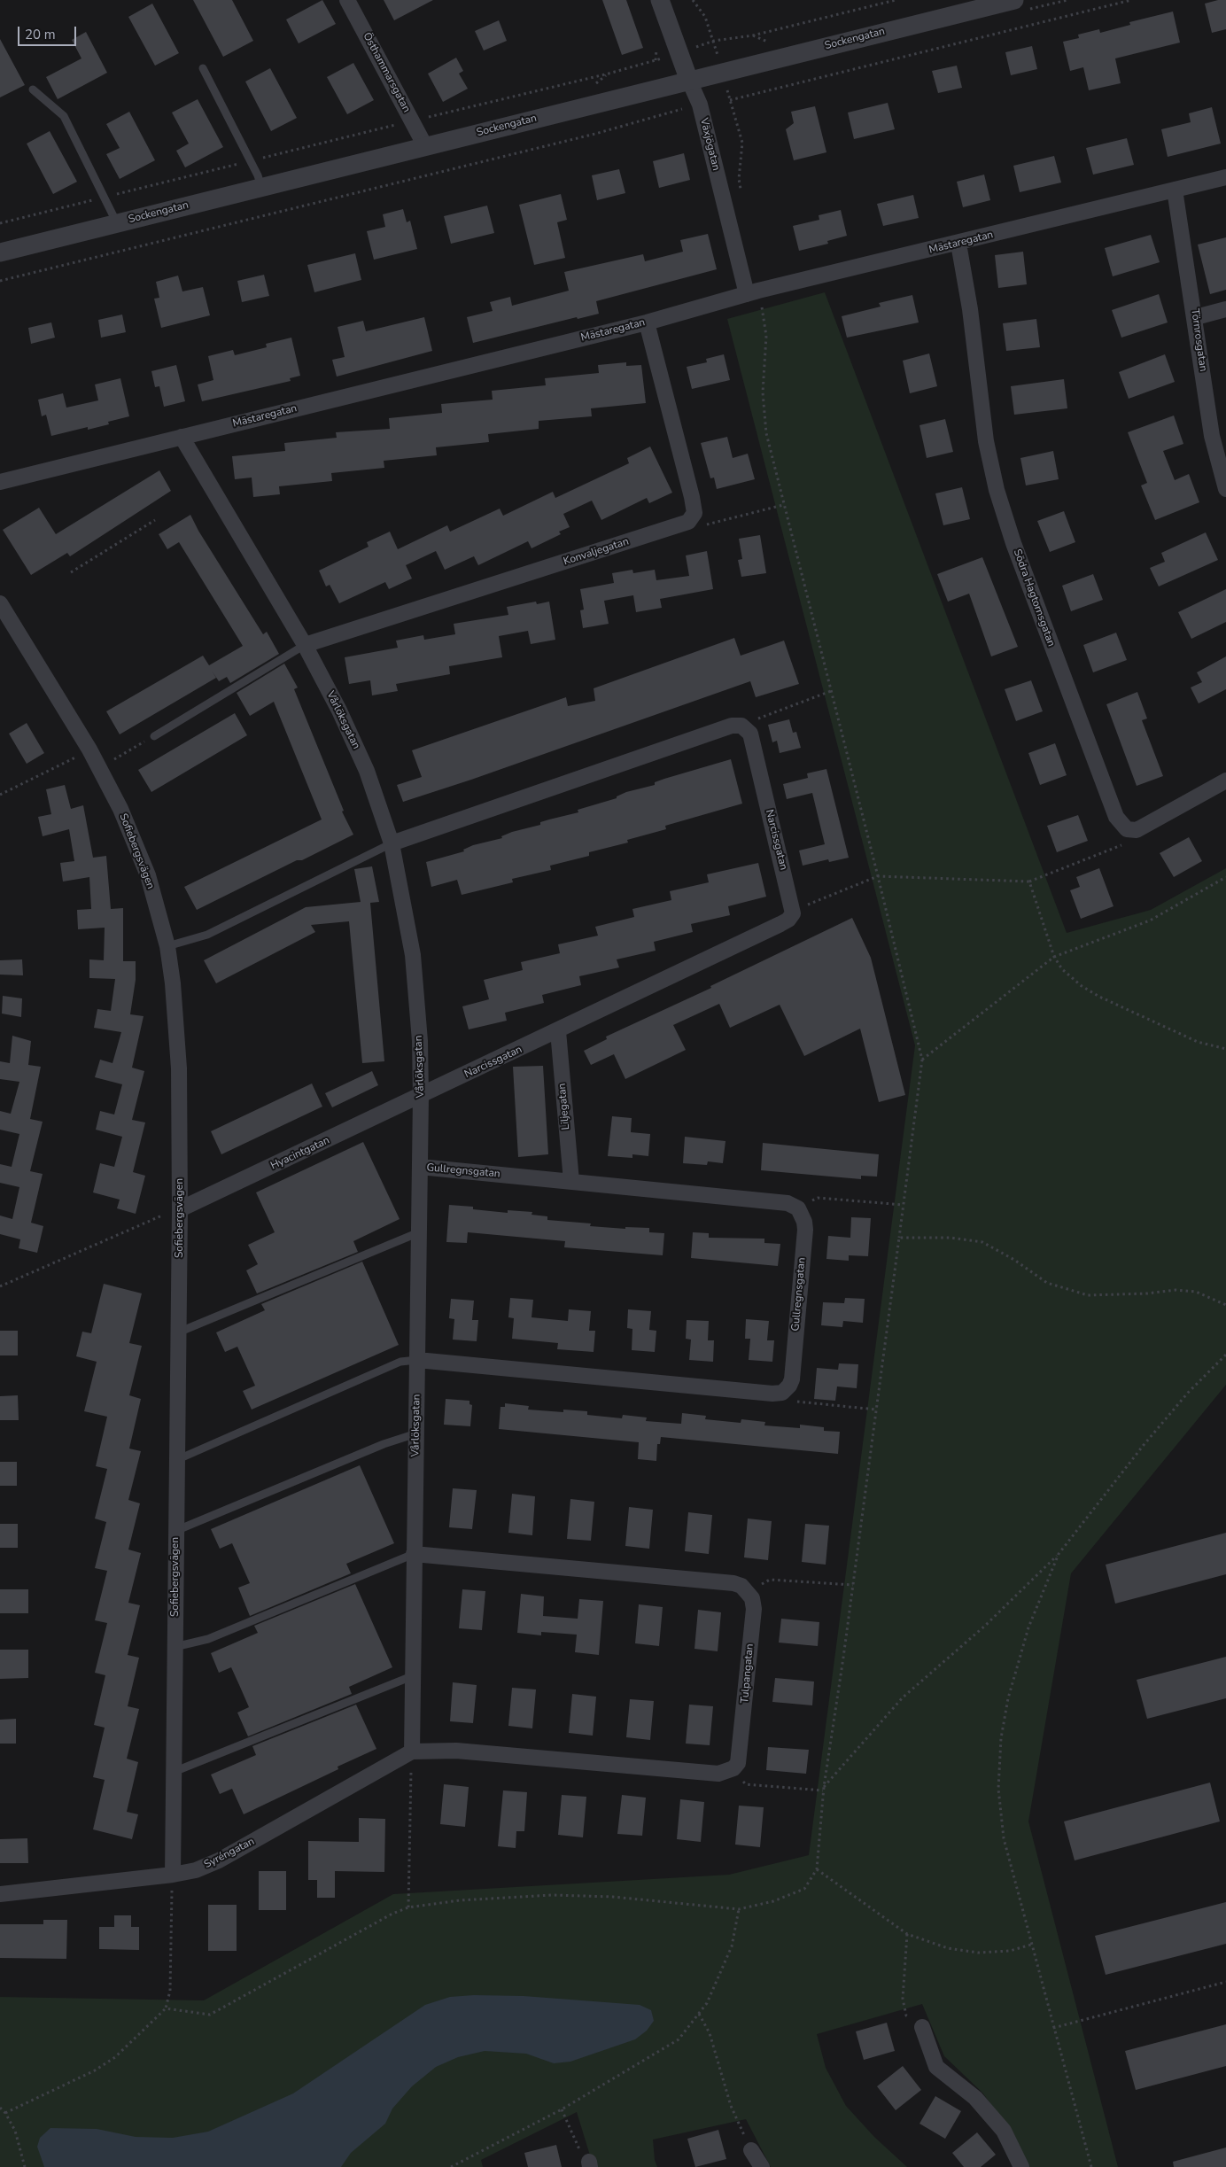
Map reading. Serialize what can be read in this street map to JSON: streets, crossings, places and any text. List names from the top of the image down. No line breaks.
{"streets":{"street":["Sockengatan","Östhammarsgatan","Växjögatan","Mästaregatan","Törnrosgatan","Konvaljegatan","Södra Hagtornsgatan","Vårlöksgatan","Narcissgatan","Sofiebergsvägen","Liljegatan","Hyacintgatan","Gullregnsgatan","Tulpangatan","Syréngatan"]},"crossings":[["Sockengatan","Östhammarsgatan"],["Sockengatan","Växjögatan"],["Växjögatan","Mästaregatan"],["Mästaregatan","Törnrosgatan"],["Mästaregatan","Södra Hagtornsgatan"],["Mästaregatan","Vårlöksgatan"],["Konvaljegatan","Vårlöksgatan"],["Vårlöksgatan","Narcissgatan"],["Vårlöksgatan","Hyacintgatan"],["Vårlöksgatan","Gullregnsgatan"],["Vårlöksgatan","Syréngatan"],["Narcissgatan","Liljegatan"],["Narcissgatan","Hyacintgatan"],["Sofiebergsvägen","Hyacintgatan"],["Sofiebergsvägen","Syréngatan"],["Liljegatan","Gullregnsgatan"]],"scale_bar":"20 m"}
